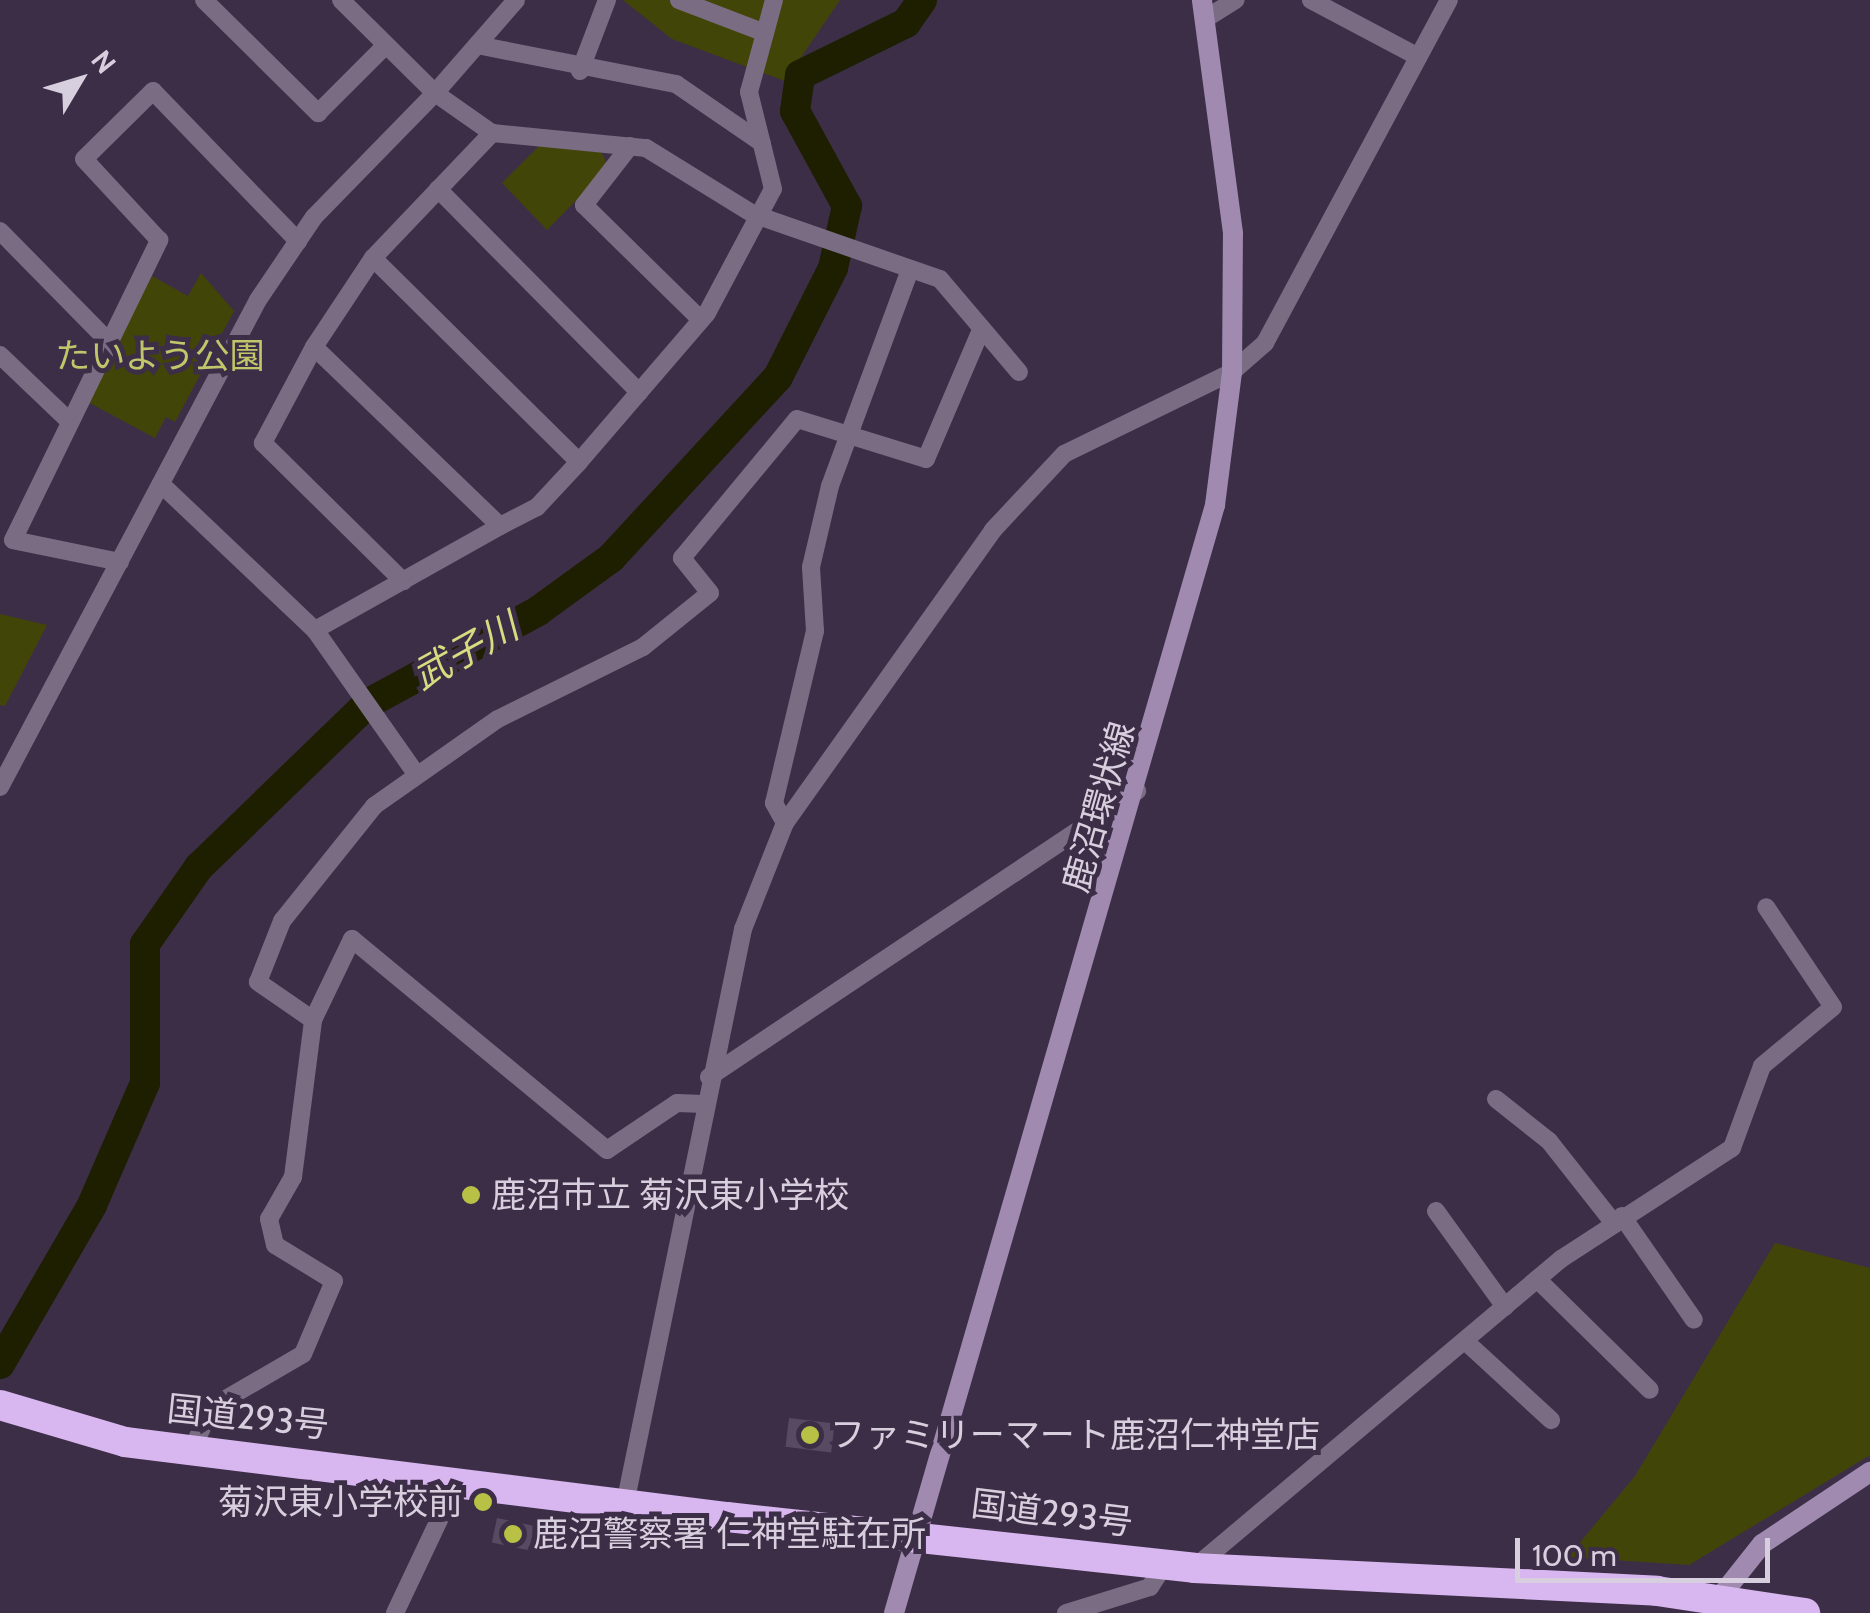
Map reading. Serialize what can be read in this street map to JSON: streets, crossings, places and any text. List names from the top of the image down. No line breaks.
{"streets":{"highway":["国道293号"],"main road":["鹿沼環状線"]},"crossings":[["鹿沼環状線","国道293号"]],"water":["武子川"],"parks":["たいよう公園"],"places":["鹿沼市立 菊沢東小学校","ファミリーマート鹿沼仁神堂店","菊沢東小学校前","鹿沼警察署 仁神堂駐在所"],"scale_bar":"100 m","north":"top right"}
